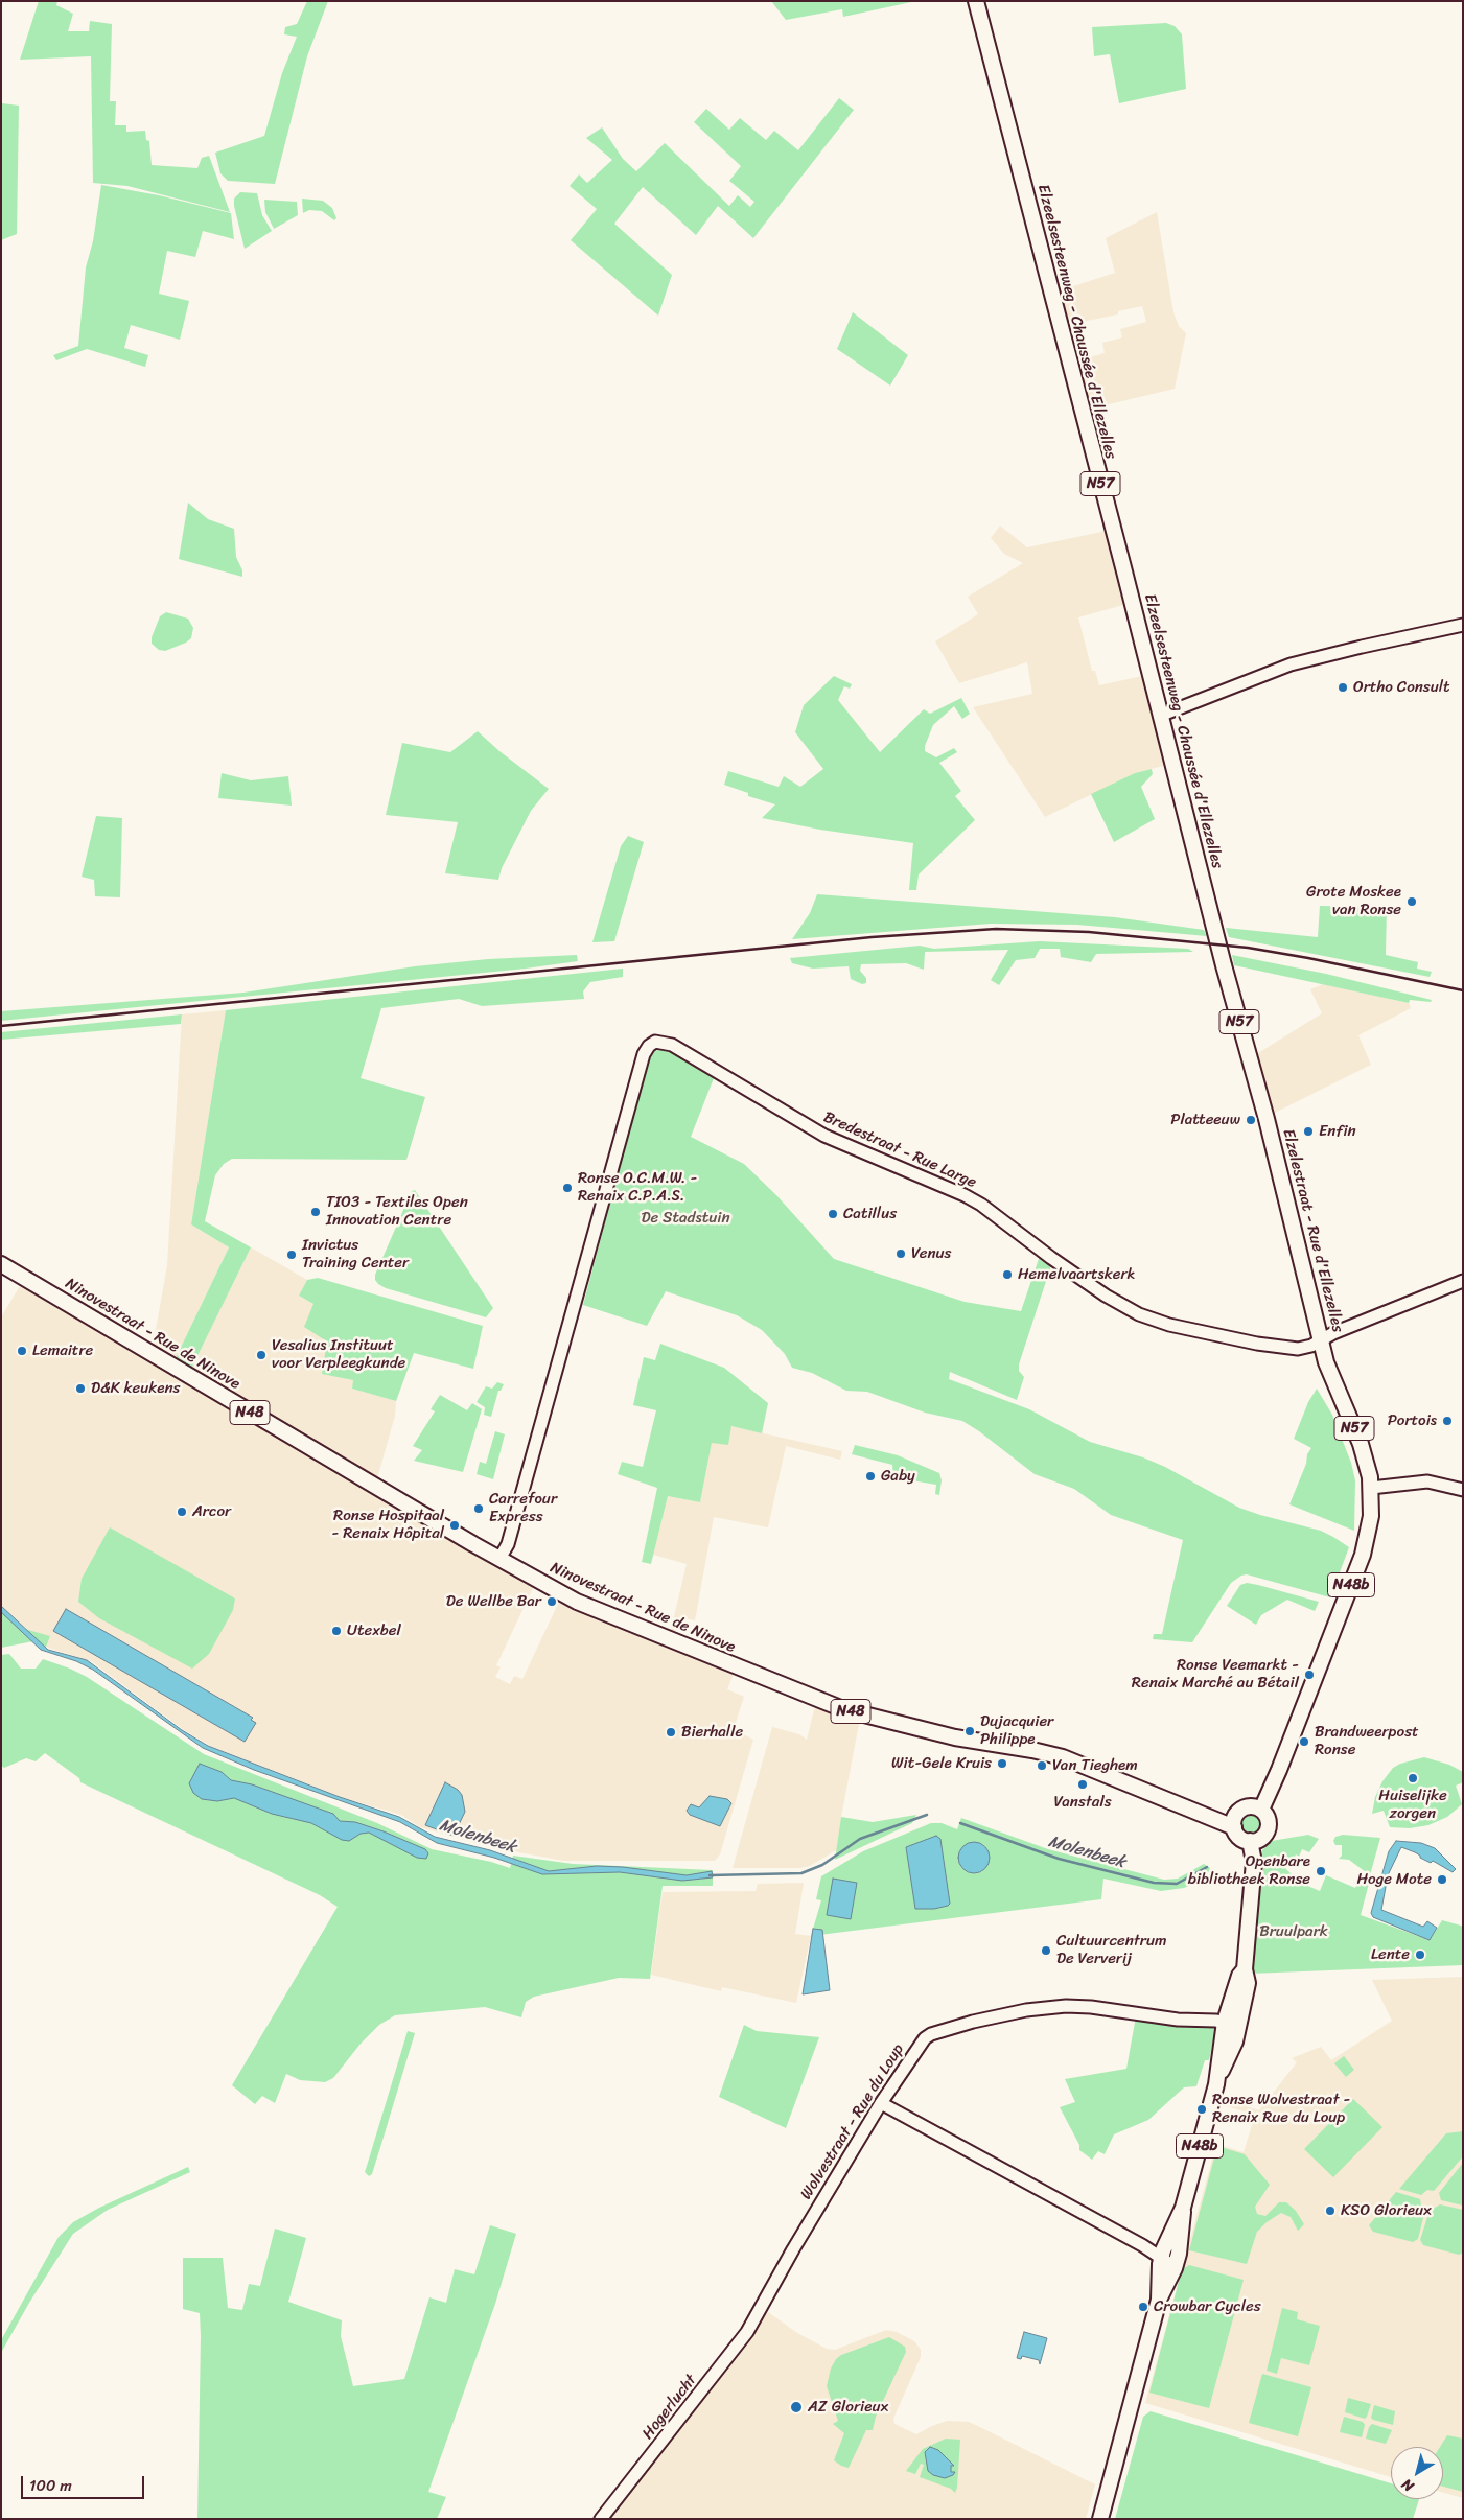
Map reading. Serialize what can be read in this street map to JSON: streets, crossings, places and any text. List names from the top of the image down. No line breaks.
{"streets":{"main road":["Elzeelsesteenweg - Chaussée d'Ellezelles","N57","Elzelestraat - Rue d'Ellezelles","Ninovestraat - Rue de Ninove","N48","N48b"],"street":["Bredestraat - Rue Large","Wolvestraat - Rue du Loup","Hogerlucht"]},"crossings":[["Elzeelsesteenweg - Chaussée d'Ellezelles","Elzelestraat - Rue d'Ellezelles"],["Bredestraat - Rue Large","Elzelestraat - Rue d'Ellezelles"],["Bredestraat - Rue Large","Ninovestraat - Rue de Ninove"],["Elzelestraat - Rue d'Ellezelles","N48b"],["Ninovestraat - Rue de Ninove","N48b"],["N48b","Wolvestraat - Rue du Loup"],["Wolvestraat - Rue du Loup","Hogerlucht"]],"water":["Molenbeek"],"parks":["De Stadstuin","Bruulpark"],"places":["Ortho Consult","Grote Moskee van Ronse","Platteeuw","Enfin","Ronse O.C.M.W. - Renaix C.P.A.S.","TIO3 - Textiles Open Innovation Centre","Catillus","Venus","Invictus Training Center","Hemelvaartskerk","Lemaitre","Vesalius Instituut voor Verpleegkunde","D&K keukens","Portois","Gaby","Carrefour Express","Arcor","Ronse Hospitaal - Renaix Hôpital","De Wellbe Bar","Utexbel","Ronse Veemarkt - Renaix Marché au Bétail","Dujacquier Philippe","Bierhalle","Brandweerpost Ronse","Wit-Gele Kruis","Van Tieghem","Huiselijke zorgen","Vanstals","Openbare bibliotheek Ronse","Hoge Mote","Cultuurcentrum De Ververij","Lente","Ronse Wolvestraat - Renaix Rue du Loup","KSO Glorieux","Crowbar Cycles","AZ Glorieux"],"scale_bar":"100 m","north":"bottom left"}
